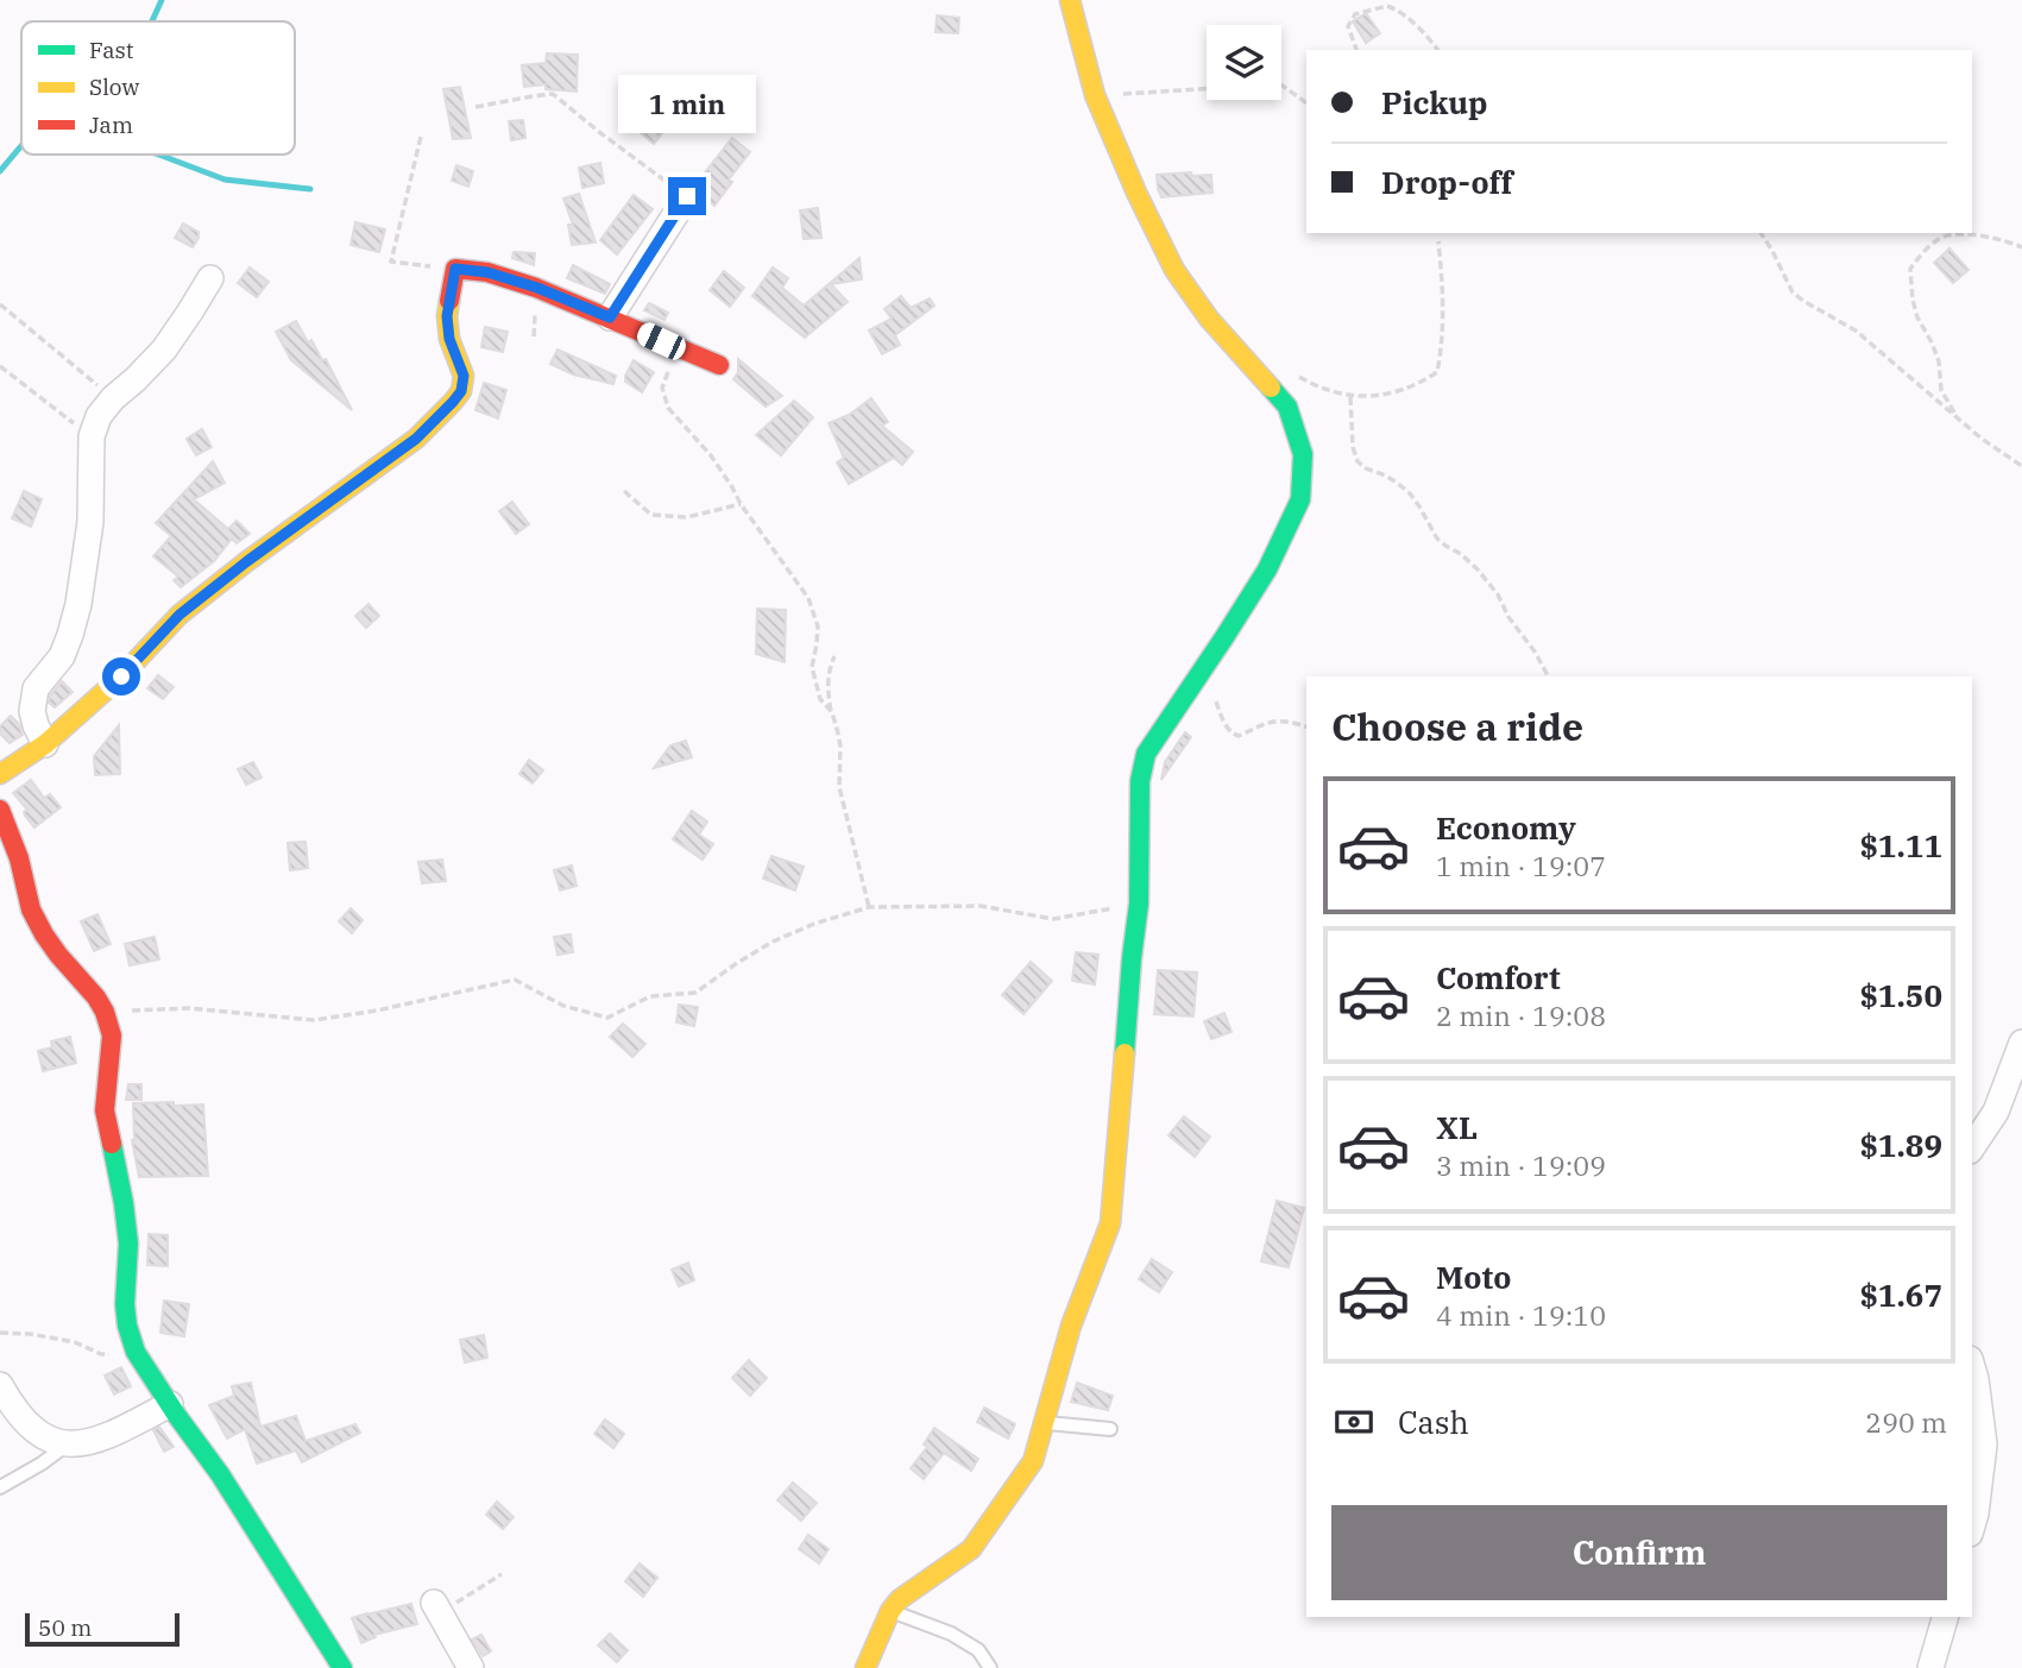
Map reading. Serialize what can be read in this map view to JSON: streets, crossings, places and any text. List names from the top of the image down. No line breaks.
{"legend":["Fast","Slow","Jam"],"scale_bar":"50 m","page":{"banner":["Pickup","Drop-off"],"bubble":"1 min","heading":"Choose a ride","list":[{"name":"Economy","note":"1 min · 19:07","value":"$1.11"},{"name":"Comfort","note":"2 min · 19:08","value":"$1.50"},{"name":"XL","note":"3 min · 19:09","value":"$1.89"},{"name":"Moto","note":"4 min · 19:10","value":"$1.67"}],"pay":["Cash","290 m"],"buttons":"Confirm","scale":"50 m"}}
